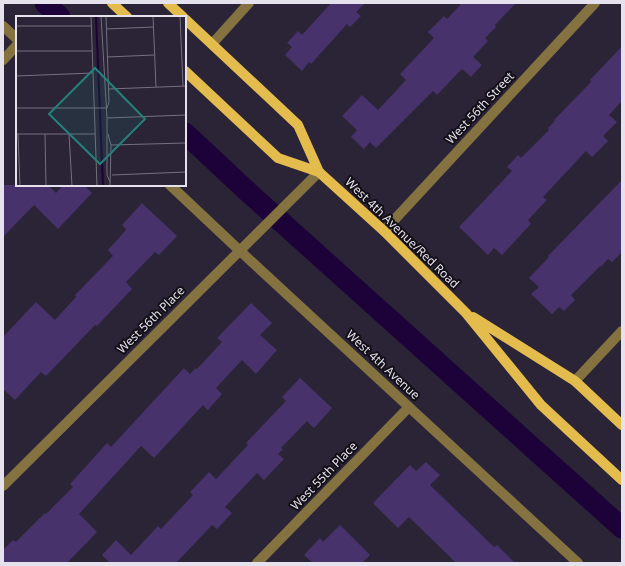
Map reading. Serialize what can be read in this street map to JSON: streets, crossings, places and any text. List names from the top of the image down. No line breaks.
{"streets":{"main road":["West 4th Avenue/Red Road"],"street":["West 56th Street","West 56th Place","West 4th Avenue","West 55th Place"]},"crossings":[["West 56th Street","West 4th Avenue/Red Road"],["West 4th Avenue/Red Road","West 56th Place"],["West 56th Place","West 4th Avenue"],["West 4th Avenue","West 55th Place"]]}
